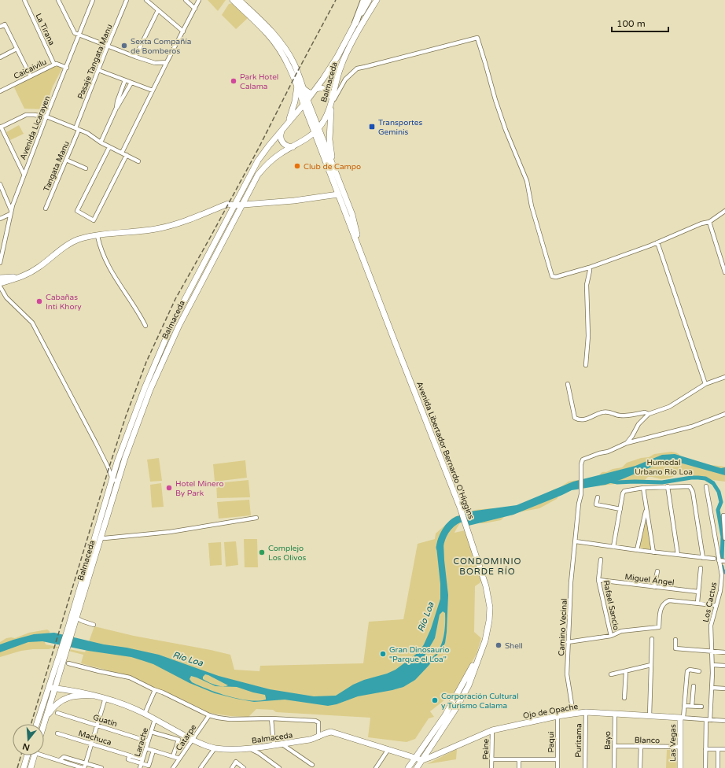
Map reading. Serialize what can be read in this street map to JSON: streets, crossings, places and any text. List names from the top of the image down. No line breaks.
{"streets":{"main road":["Balmaceda","Avenida Libertador Bernardo O'Higgins","Ojo de Opache","Las Vegas"],"street":["La Tirana","Pasaje Tangata Manu","Caicaivilu","Avenida Licarayen","Tangata Manu","Miguel Ángel","Los Cactus","Rafael Sancio","Camino Vecinal","Guatín","Machuca","Catarpe","Blanco","Puritama","Bayo","Larache","Paqui","Peine"]},"crossings":[["La Tirana","Caicaivilu"],["Pasaje Tangata Manu","Tangata Manu"],["Caicaivilu","Avenida Licarayen"],["Balmaceda","Avenida Libertador Bernardo O'Higgins"],["Balmaceda","Ojo de Opache"],["Balmaceda","Catarpe"],["Balmaceda","Larache"],["Avenida Libertador Bernardo O'Higgins","Ojo de Opache"],["Miguel Ángel","Rafael Sancio"],["Los Cactus","Ojo de Opache"],["Camino Vecinal","Ojo de Opache"],["Ojo de Opache","Puritama"],["Ojo de Opache","Bayo"],["Ojo de Opache","Paqui"],["Ojo de Opache","Las Vegas"],["Ojo de Opache","Peine"],["Guatín","Larache"],["Machuca","Larache"],["Blanco","Bayo"],["Blanco","Las Vegas"]],"districts":["CONDOMINIO BORDE RÍO"],"water":["Río Loa"],"parks":["Humedal Urbano Río Loa"],"places":{"other":["Sexta Compañía de Bomberos","Park Hotel Calama","Club de Campo","Cabañas Inti Khory","Hotel Minero By Park","Complejo Los Olivos","Shell","Gran Dinosaurio \"Parque el Loa\"","Corporación Cultural y Turismo Calama"],"transit":["Transportes Geminis"]},"scale_bar":"100 m","north":"bottom"}
